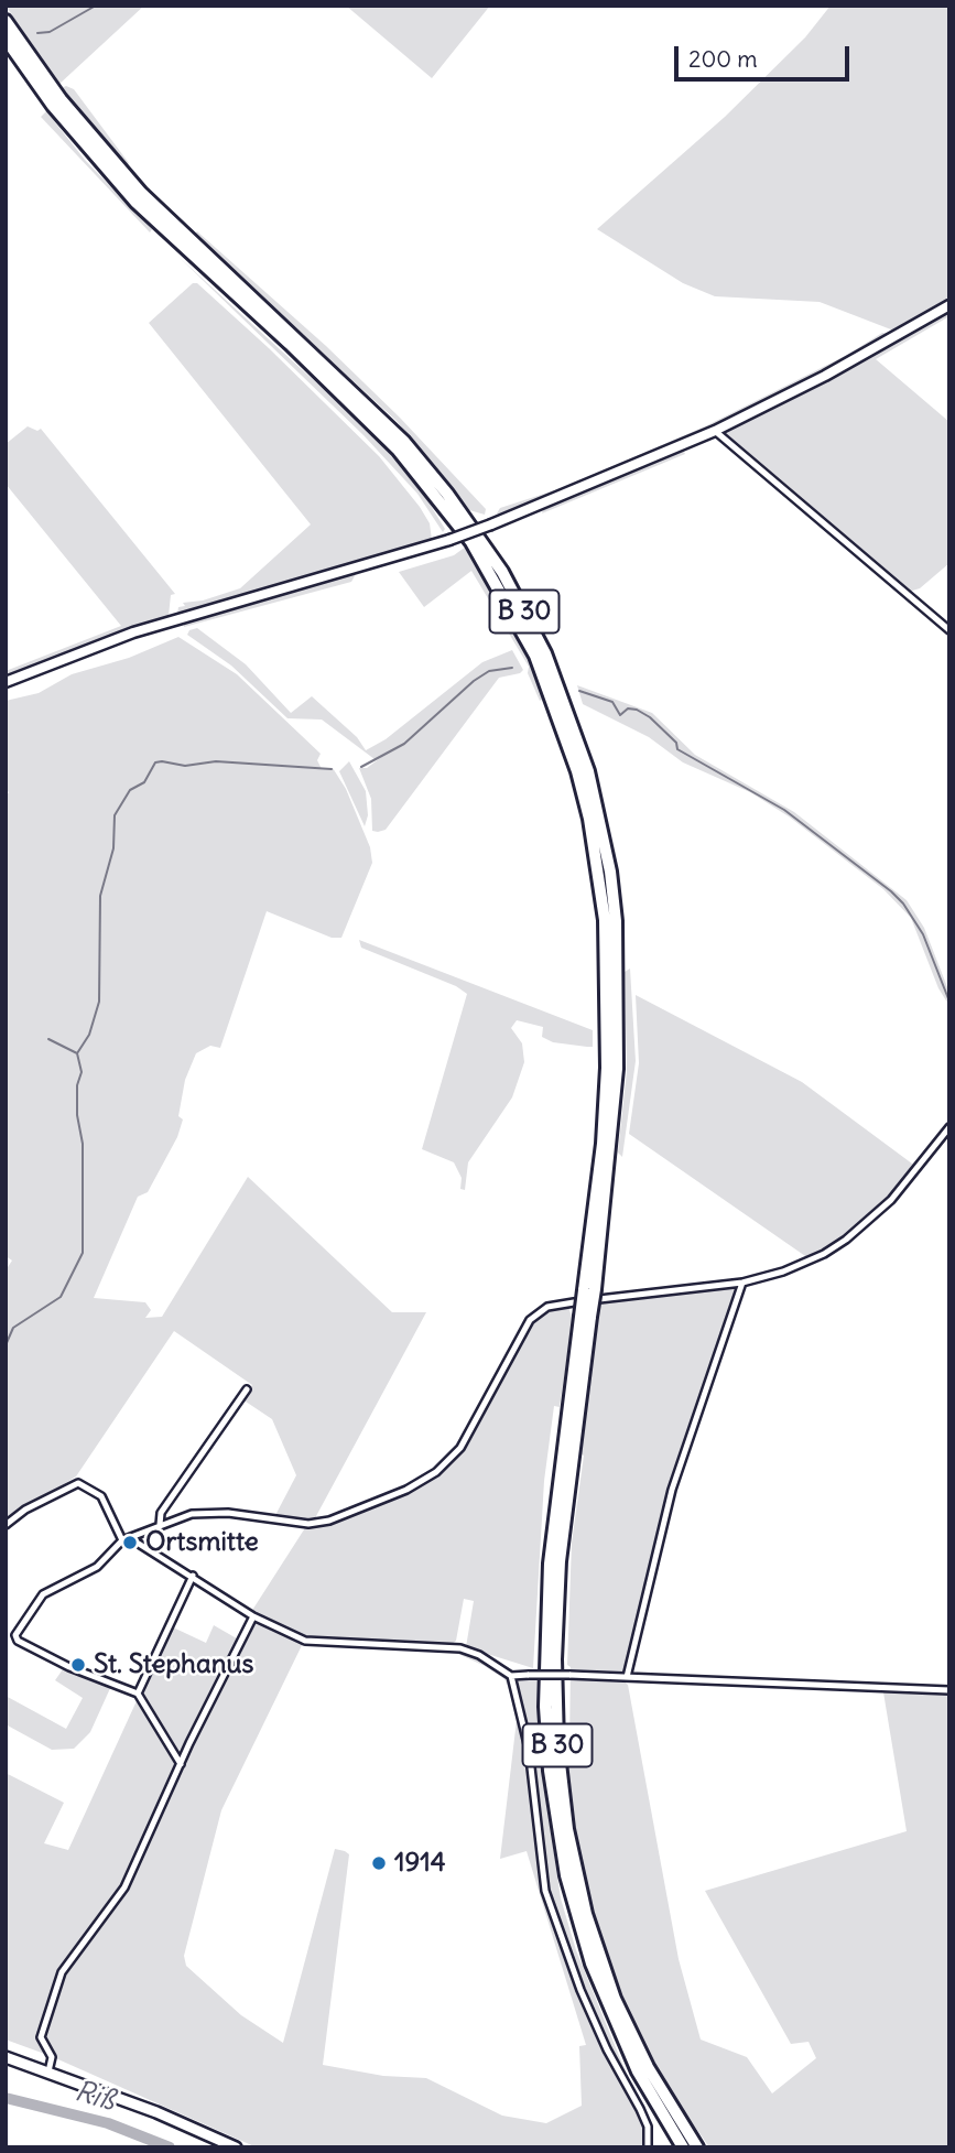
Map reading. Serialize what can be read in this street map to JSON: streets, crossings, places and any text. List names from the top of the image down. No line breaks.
{"streets":{"highway":["B 30"]},"water":["Riß"],"places":["Ortsmitte","St. Stephanus","1914"],"scale_bar":"200 m"}
